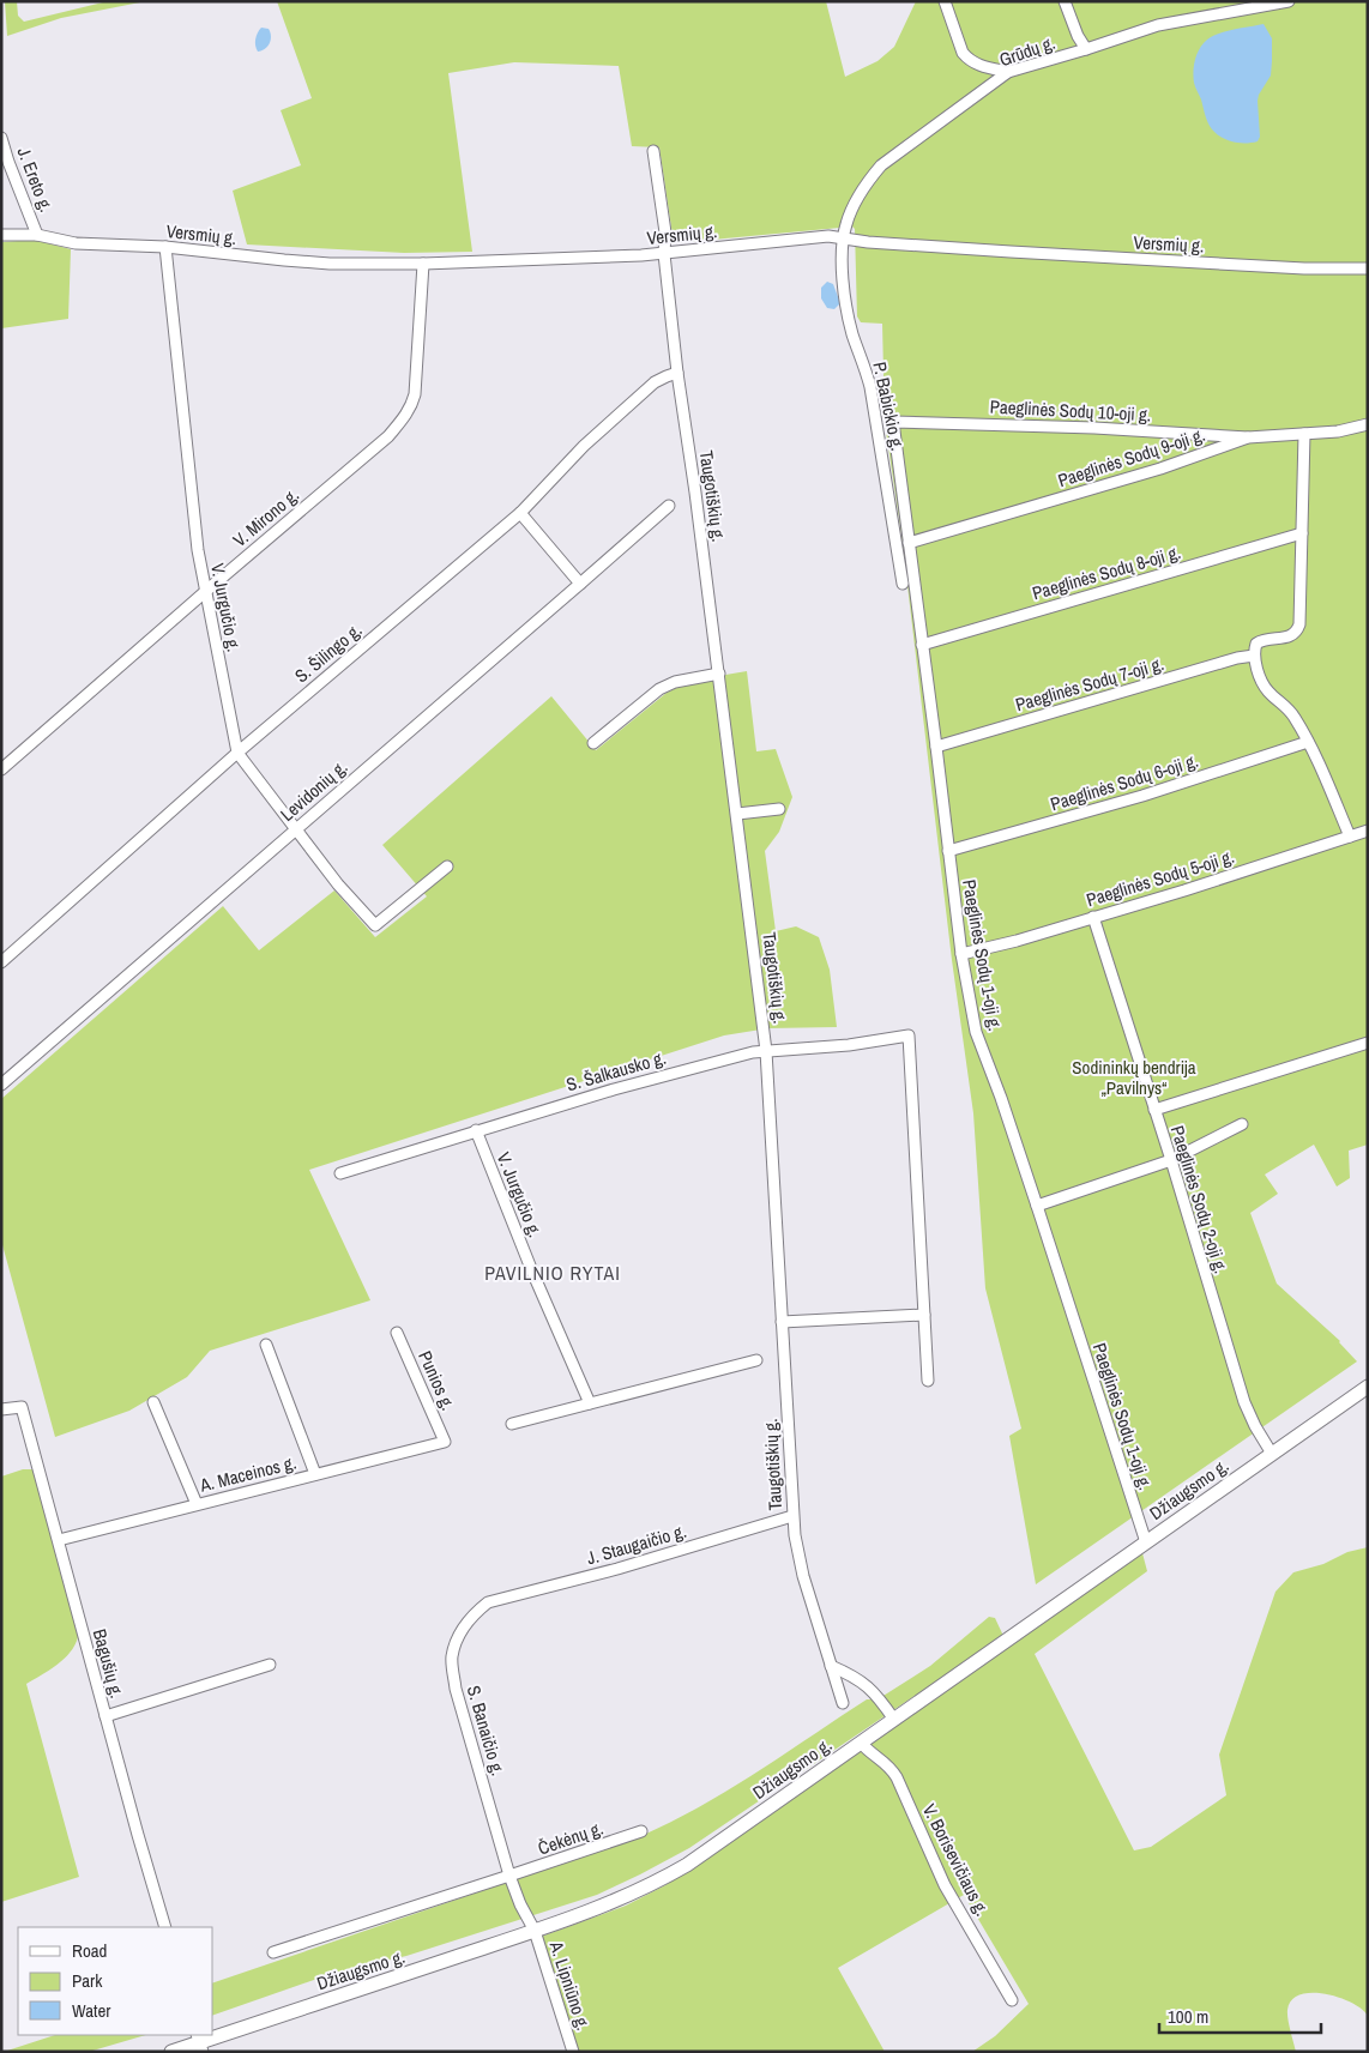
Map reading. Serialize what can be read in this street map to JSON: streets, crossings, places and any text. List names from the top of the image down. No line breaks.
{"streets":{"street":["Grūdų g.","J. Ereto g.","Versmių g.","P. Babickio g.","Paeglinės Sodų 10-oji g.","Paeglinės Sodų 9-oji g.","Taugotiškių g.","V. Mirono g.","Paeglinės Sodų 8-oji g.","V. Jurgučio g.","S. Šilingo g.","Paeglinės Sodų 7-oji g.","Paeglinės Sodų 6-oji g.","Levidonių g.","Paeglinės Sodų 5-oji g.","Paeglinės Sodų 1-oji g.","S. Šalkausko g.","Paeglinės Sodų 2-oji g.","Punios g.","A. Maceinos g.","Džiaugsmo g.","J. Staugaičio g.","Bagušių g.","S. Banaičio g.","Čekėnų g.","V. Borisevičiaus g.","A. Lipniūno g."]},"crossings":[["Grūdų g.","Versmių g."],["Grūdų g.","P. Babickio g."],["J. Ereto g.","Versmių g."],["Versmių g.","P. Babickio g."],["Versmių g.","Taugotiškių g."],["Versmių g.","V. Mirono g."],["Versmių g.","V. Jurgučio g."],["Paeglinės Sodų 10-oji g.","Paeglinės Sodų 9-oji g."],["Paeglinės Sodų 10-oji g.","Paeglinės Sodų 1-oji g."],["Paeglinės Sodų 9-oji g.","Paeglinės Sodų 1-oji g."],["Taugotiškių g.","S. Šilingo g."],["Taugotiškių g.","S. Šalkausko g."],["Taugotiškių g.","J. Staugaičio g."],["V. Mirono g.","V. Jurgučio g."],["Paeglinės Sodų 8-oji g.","Paeglinės Sodų 1-oji g."],["V. Jurgučio g.","S. Šilingo g."],["V. Jurgučio g.","Levidonių g."],["V. Jurgučio g.","S. Šalkausko g."],["Paeglinės Sodų 7-oji g.","Paeglinės Sodų 1-oji g."],["Paeglinės Sodų 6-oji g.","Paeglinės Sodų 1-oji g."],["Paeglinės Sodų 5-oji g.","Paeglinės Sodų 1-oji g."],["Paeglinės Sodų 5-oji g.","Paeglinės Sodų 2-oji g."],["Paeglinės Sodų 1-oji g.","Džiaugsmo g."],["Paeglinės Sodų 2-oji g.","Džiaugsmo g."],["Punios g.","A. Maceinos g."],["A. Maceinos g.","Bagušių g."],["Džiaugsmo g.","S. Banaičio g."],["Džiaugsmo g.","V. Borisevičiaus g."],["Džiaugsmo g.","A. Lipniūno g."],["J. Staugaičio g.","S. Banaičio g."],["S. Banaičio g.","Čekėnų g."],["S. Banaičio g.","A. Lipniūno g."]],"districts":["PAVILNIO RYTAI"],"parks":["Sodininkų bendrija „Pavilnys“"],"legend":["Road","Park","Water"],"scale_bar":"100 m"}
